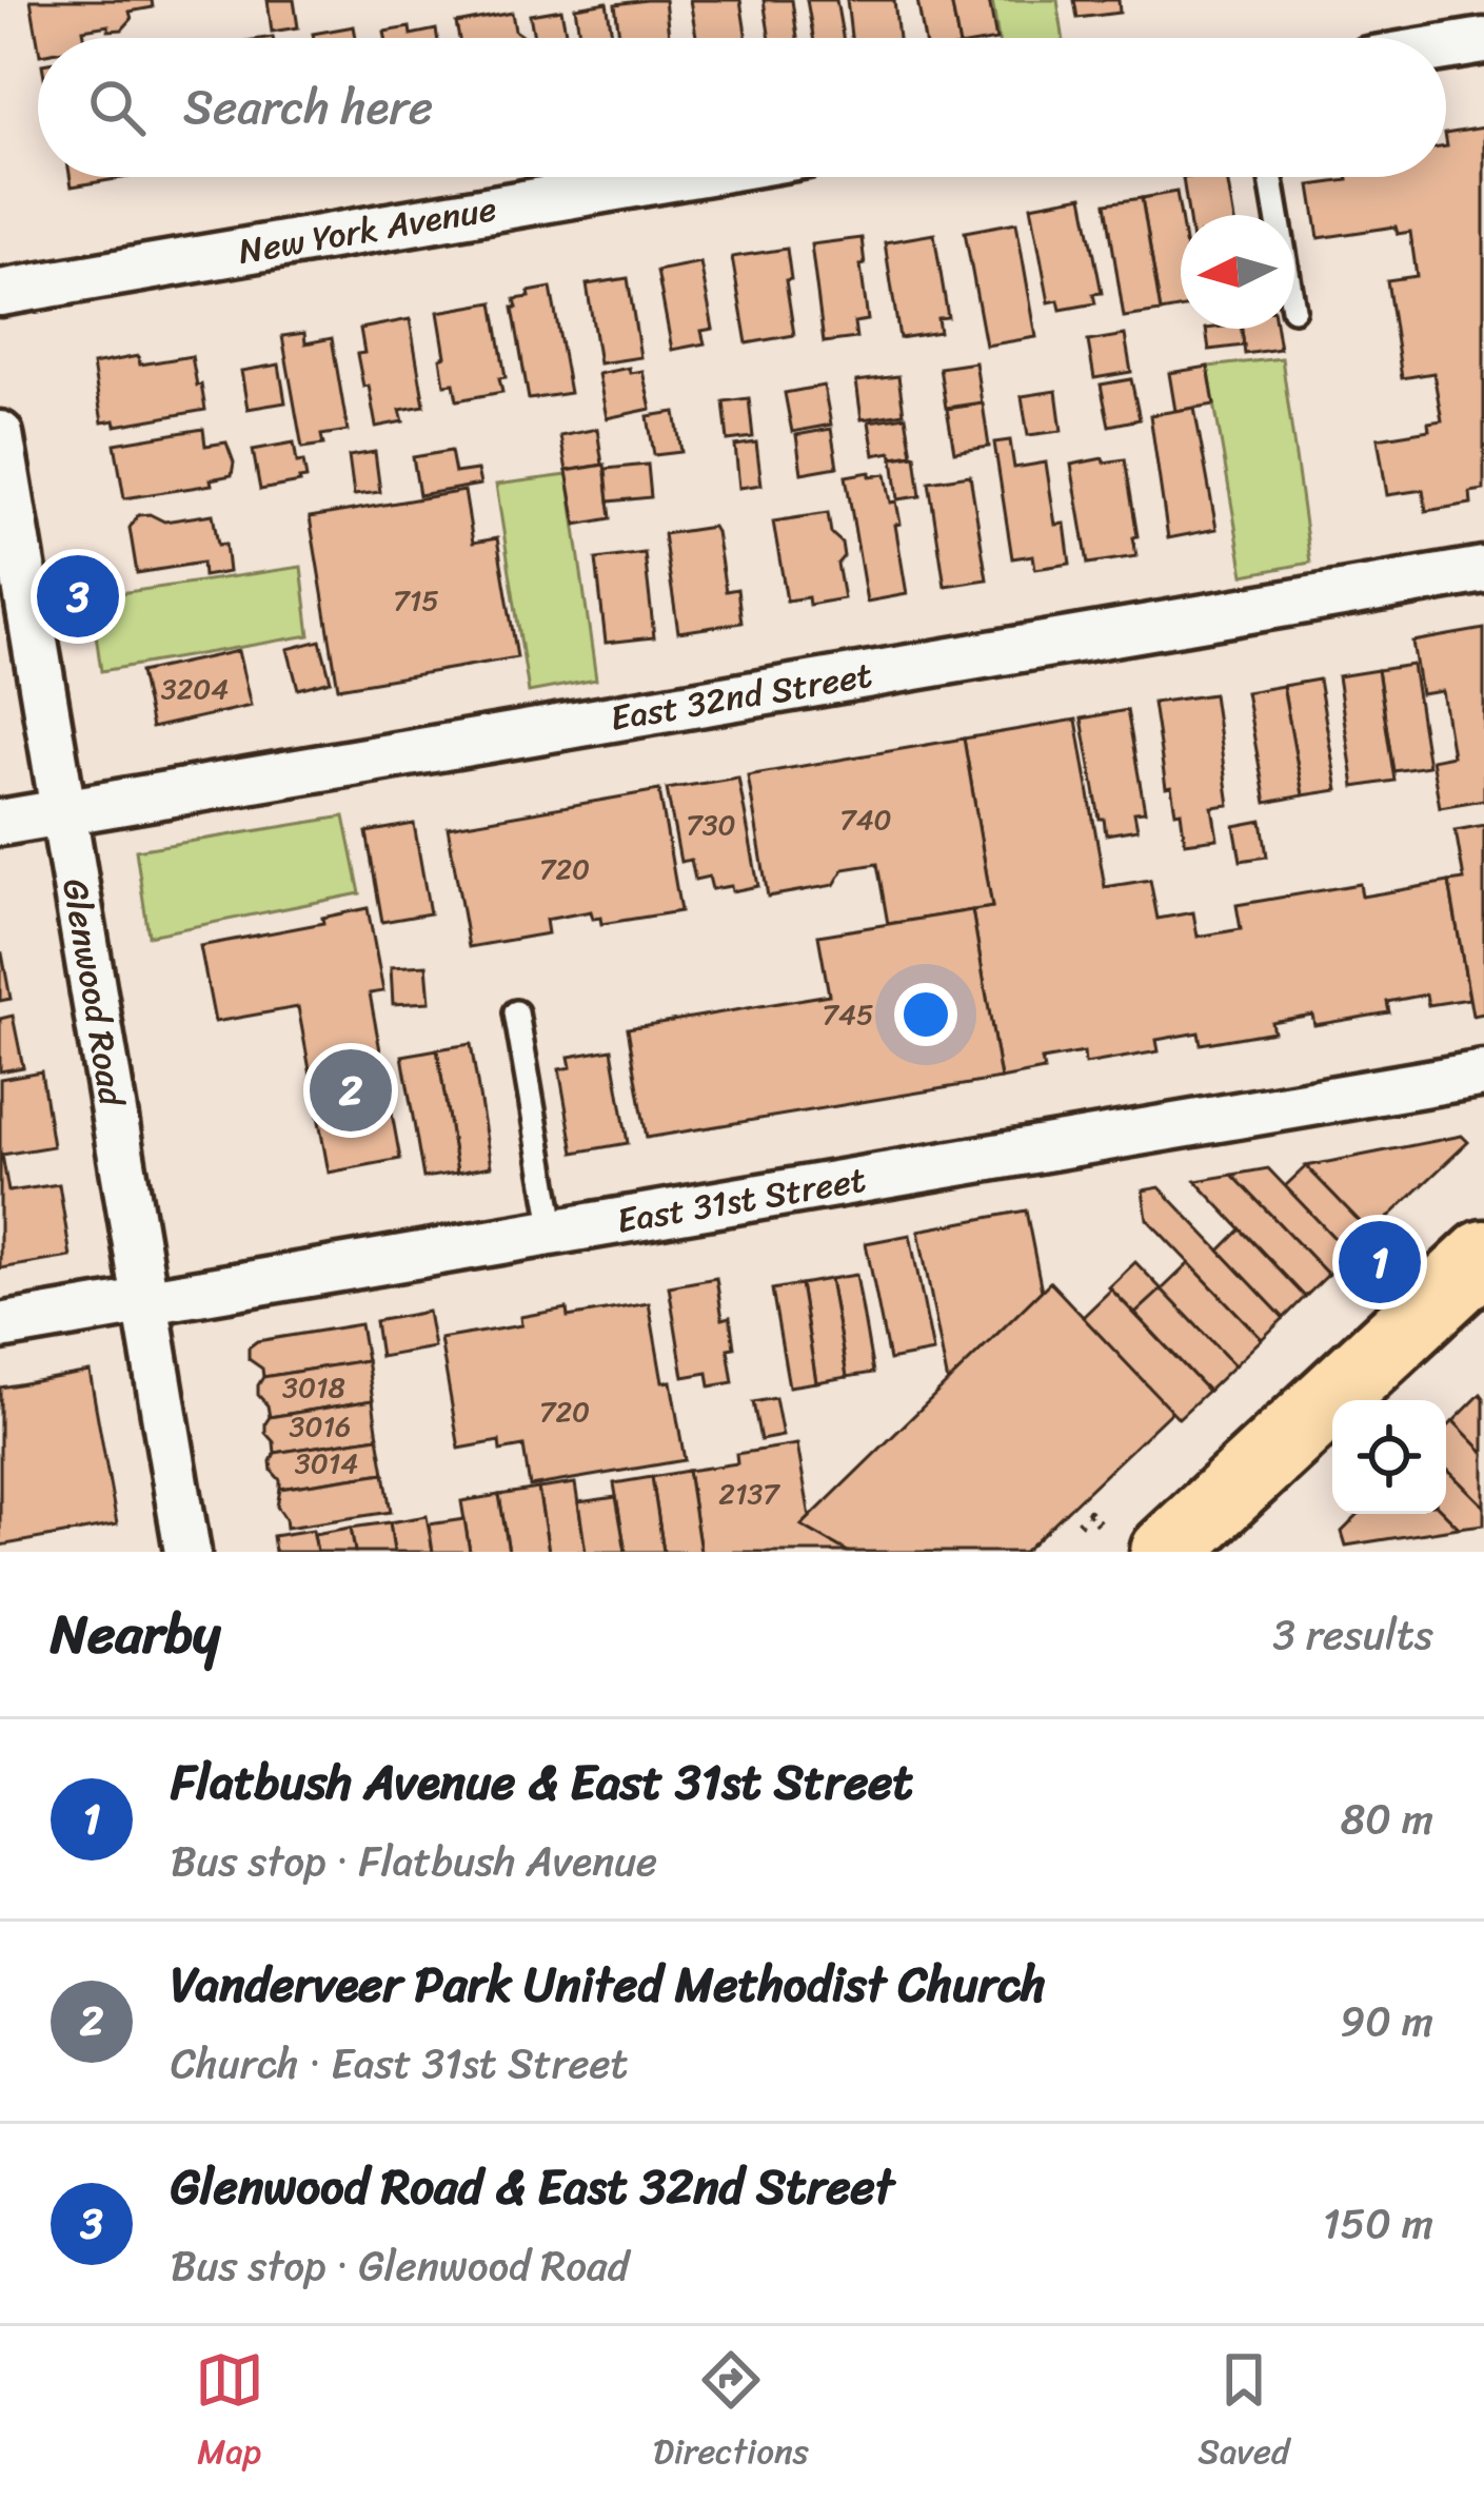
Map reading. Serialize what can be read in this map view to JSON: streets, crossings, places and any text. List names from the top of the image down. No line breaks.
{"streets":{"street":["New York Avenue","East 32nd Street","Glenwood Road","East 31st Street"]},"crossings":[["East 32nd Street","Glenwood Road"],["Glenwood Road","East 31st Street"]],"house_numbers":["715","3204","740","730","720","745","3018","720","3016","3014","2137"],"north":"left","page":{"search":"Search here","pins":["3","2","1"],"heading":["Nearby","3 results"],"list":[{"mark":"1","name":"Flatbush Avenue & East 31st Street","note":"Bus stop · Flatbush Avenue","value":"80 m"},{"mark":"2","name":"Vanderveer Park United Methodist Church","note":"Church · East 31st Street","value":"90 m"},{"mark":"3","name":"Glenwood Road & East 32nd Street","note":"Bus stop · Glenwood Road","value":"150 m"}],"nav":["Map","Directions","Saved"]}}
